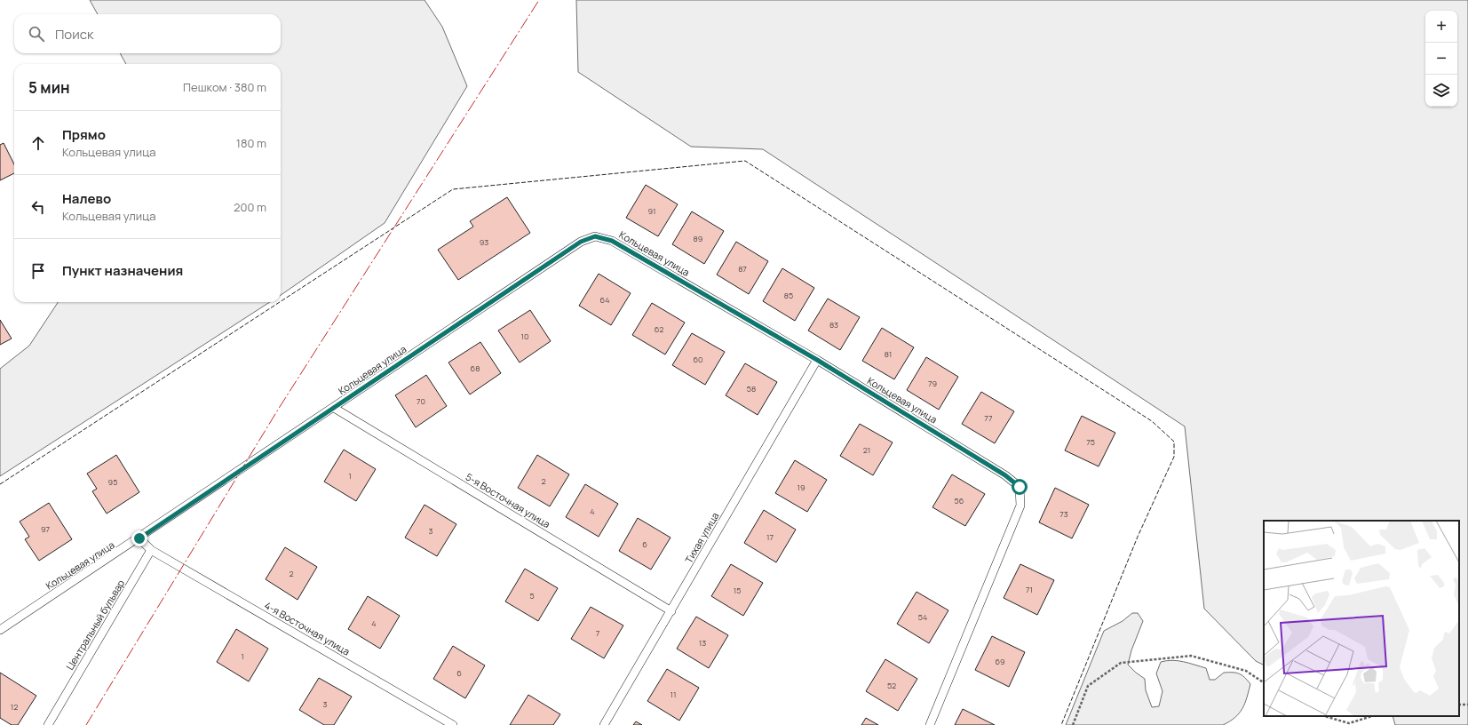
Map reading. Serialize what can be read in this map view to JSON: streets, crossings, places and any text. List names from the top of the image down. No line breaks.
{"streets":{"lane":["Кольцевая улица","5-я Восточная улица","Тихая улица","Центральный бульвар","4-я Восточная улица"]},"crossings":[["Кольцевая улица","5-я Восточная улица"],["Кольцевая улица","Тихая улица"],["5-я Восточная улица","Тихая улица"],["Центральный бульвар","4-я Восточная улица"]],"house_numbers":["91","89","93","87","85","64","83","62","10","81","60","68","79","58","70","77","75","21","1","2","95","19","56","4","73","97","3","17","6","2","71","15","5","54","4","7","13","1","69","6","52","11","3","12"],"page":{"map_buttons":["+","−"],"search":"Поиск","heading":["5 мин","Пешком · 380 m"],"list":[["Прямо","Кольцевая улица","180 m"],["Налево","Кольцевая улица","200 m"],"Пункт назначения"]}}
